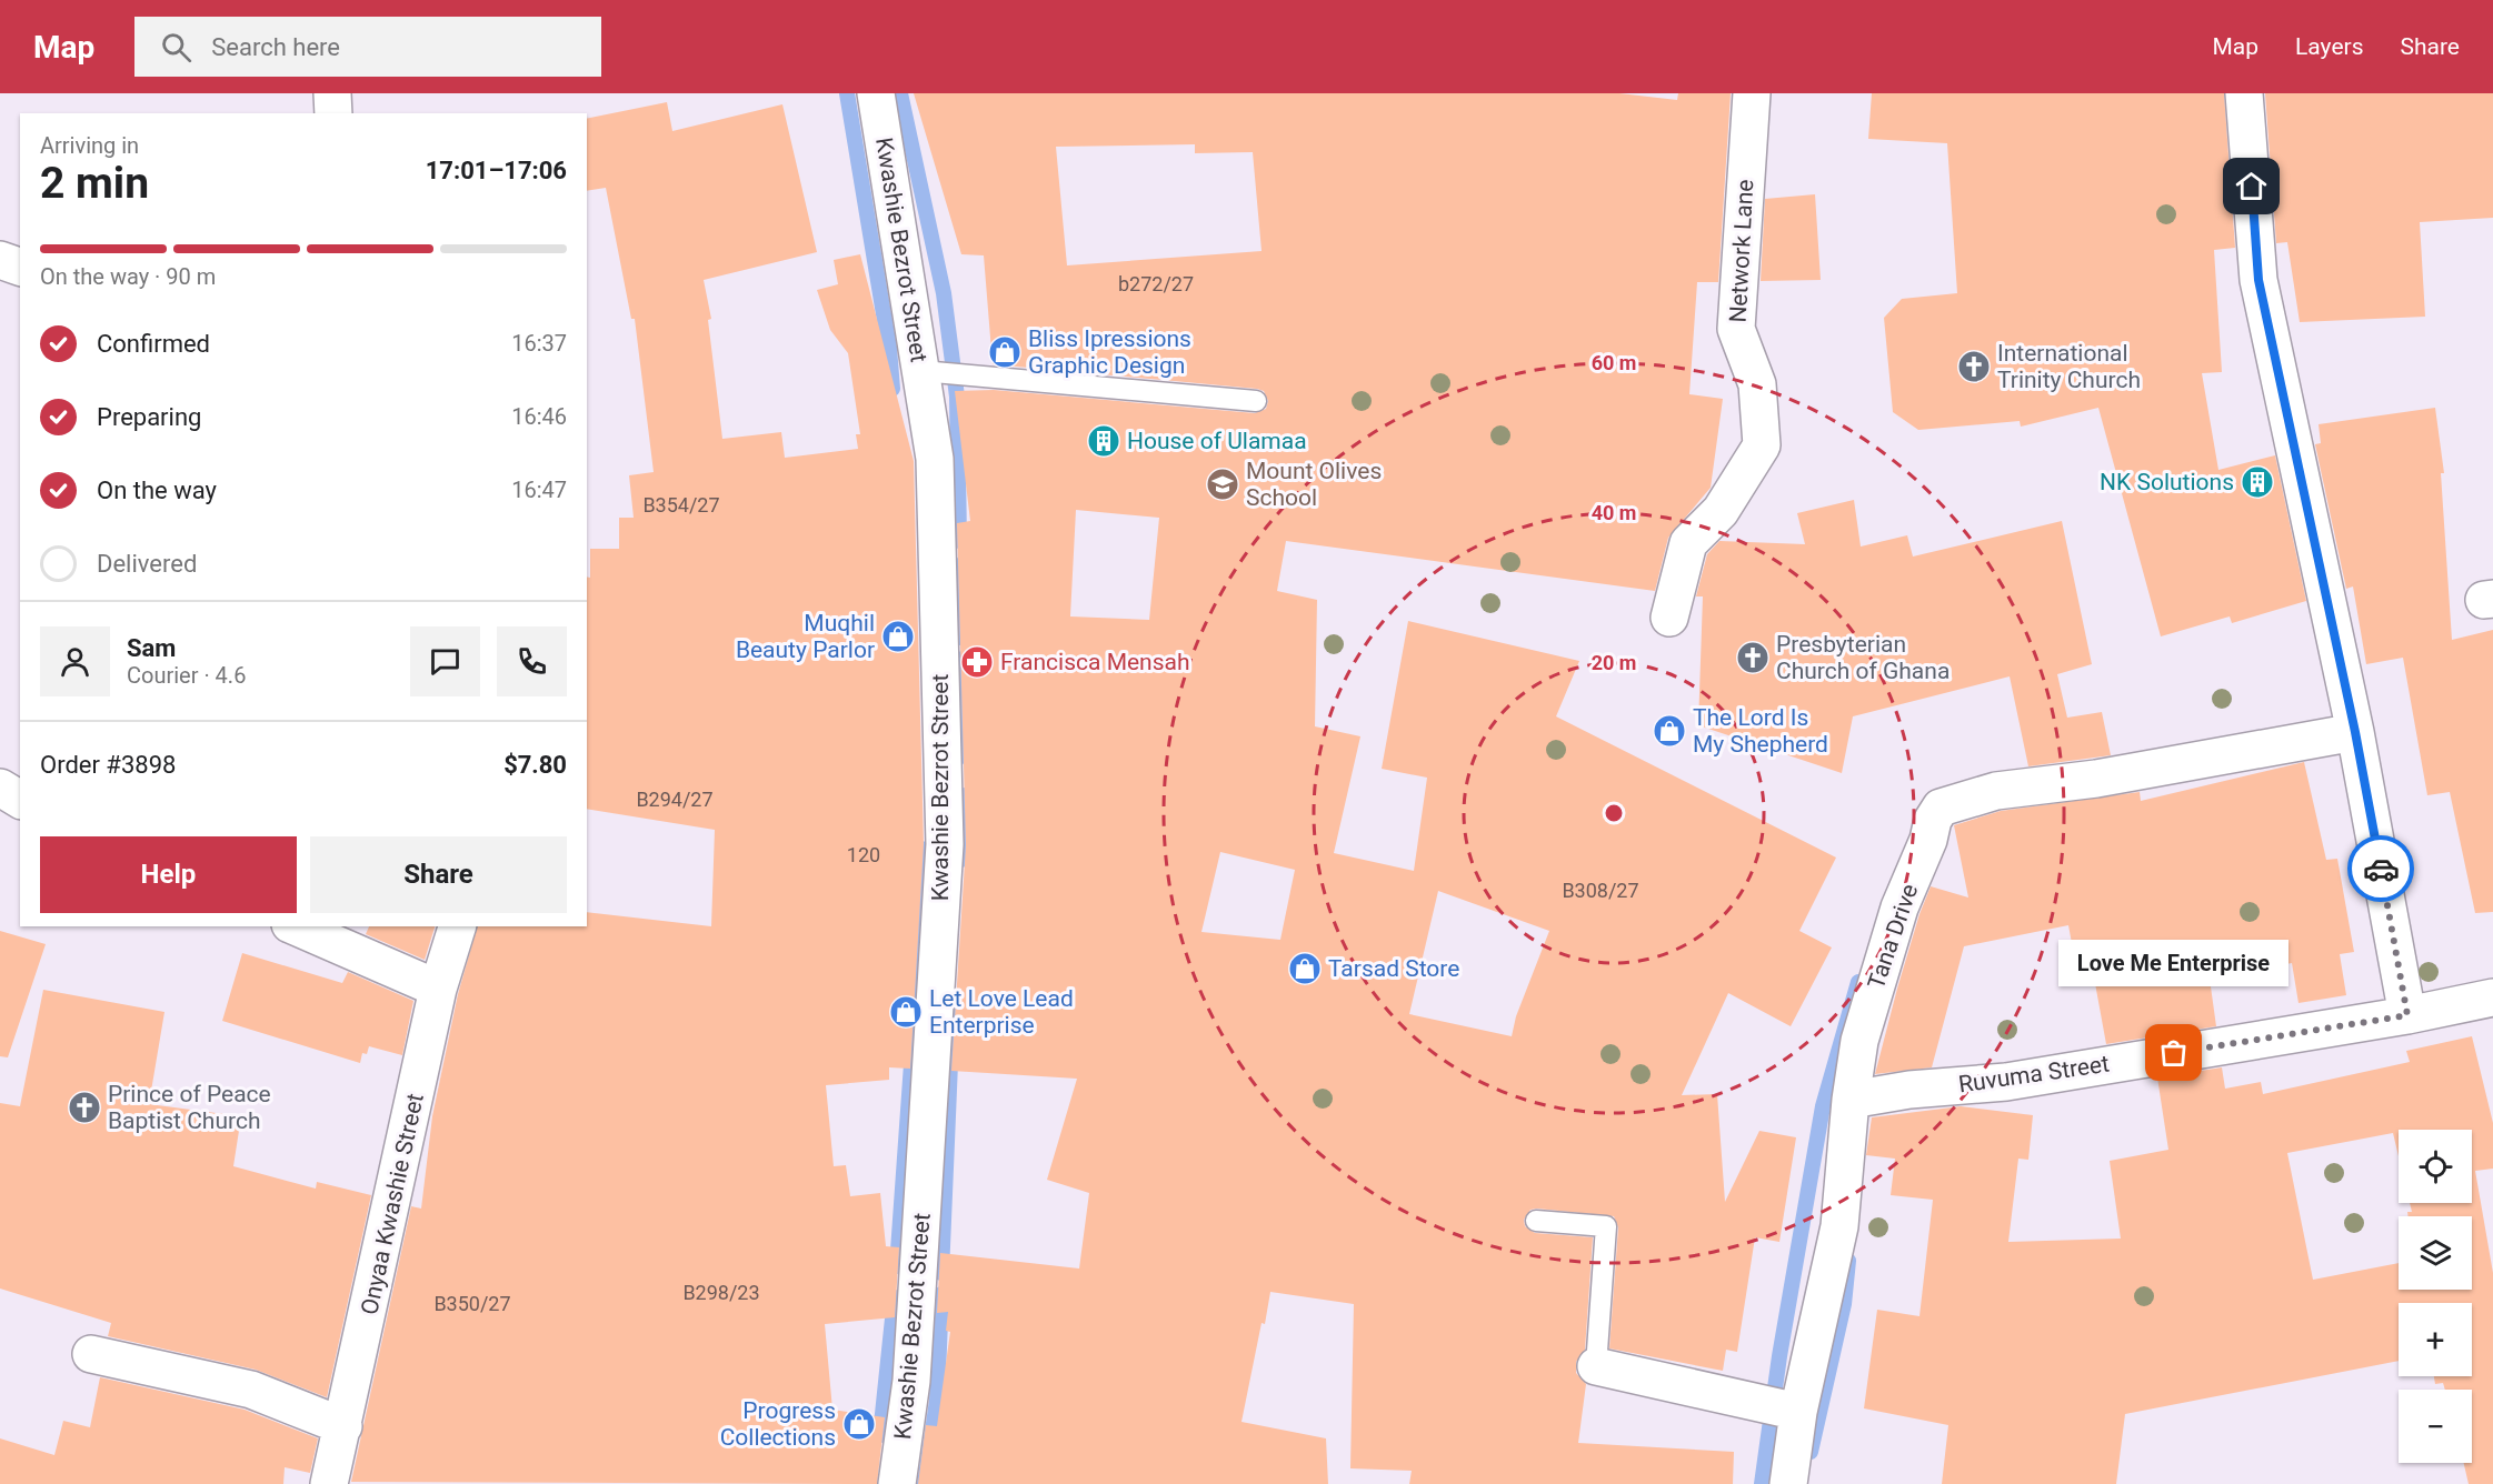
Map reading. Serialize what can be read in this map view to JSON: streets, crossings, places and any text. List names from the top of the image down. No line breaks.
{"streets":{"street":["Kwashie Bezrot Street","Network Lane","Tana Drive","Ruvuma Street","Onyaa Kwashie Street"]},"crossings":[["Tana Drive","Ruvuma Street"]],"places":{"shop":["Bliss Ipressions Graphic Design","Muqhil Beauty Parlor","The Lord Is My Shepherd","Tarsad Store","Let Love Lead Enterprise","Progress Collections"],"church":["International Trinity Church","Presbyterian Church of Ghana","Prince of Peace Baptist Church"],"building":["House of Ulamaa","NK Solutions"],"school or university":["Mount Olives School"],"pharmacy":["Francisca Mensah"],"other":["Love Me Enterprise"]},"house_numbers":["b272/27","B354/27","B294/27","120","B308/27","B298/23","B350/27"],"page":{"header":"Map","search":"Search here","nav":["Map","Layers","Share"],"heading":["2 min","Arriving in","17:01–17:06"],"panel":["Sam","Courier · 4.6","Order #3898","$7.80"],"bar":"On the way · 90 m","list":[["Confirmed","16:37"],["Preparing","16:46"],["On the way","16:47"],"Delivered"],"buttons":["Help","Share"],"bubble":"Love Me Enterprise","map_buttons":["+","−"]},"rings":["60 m","40 m","20 m"]}
